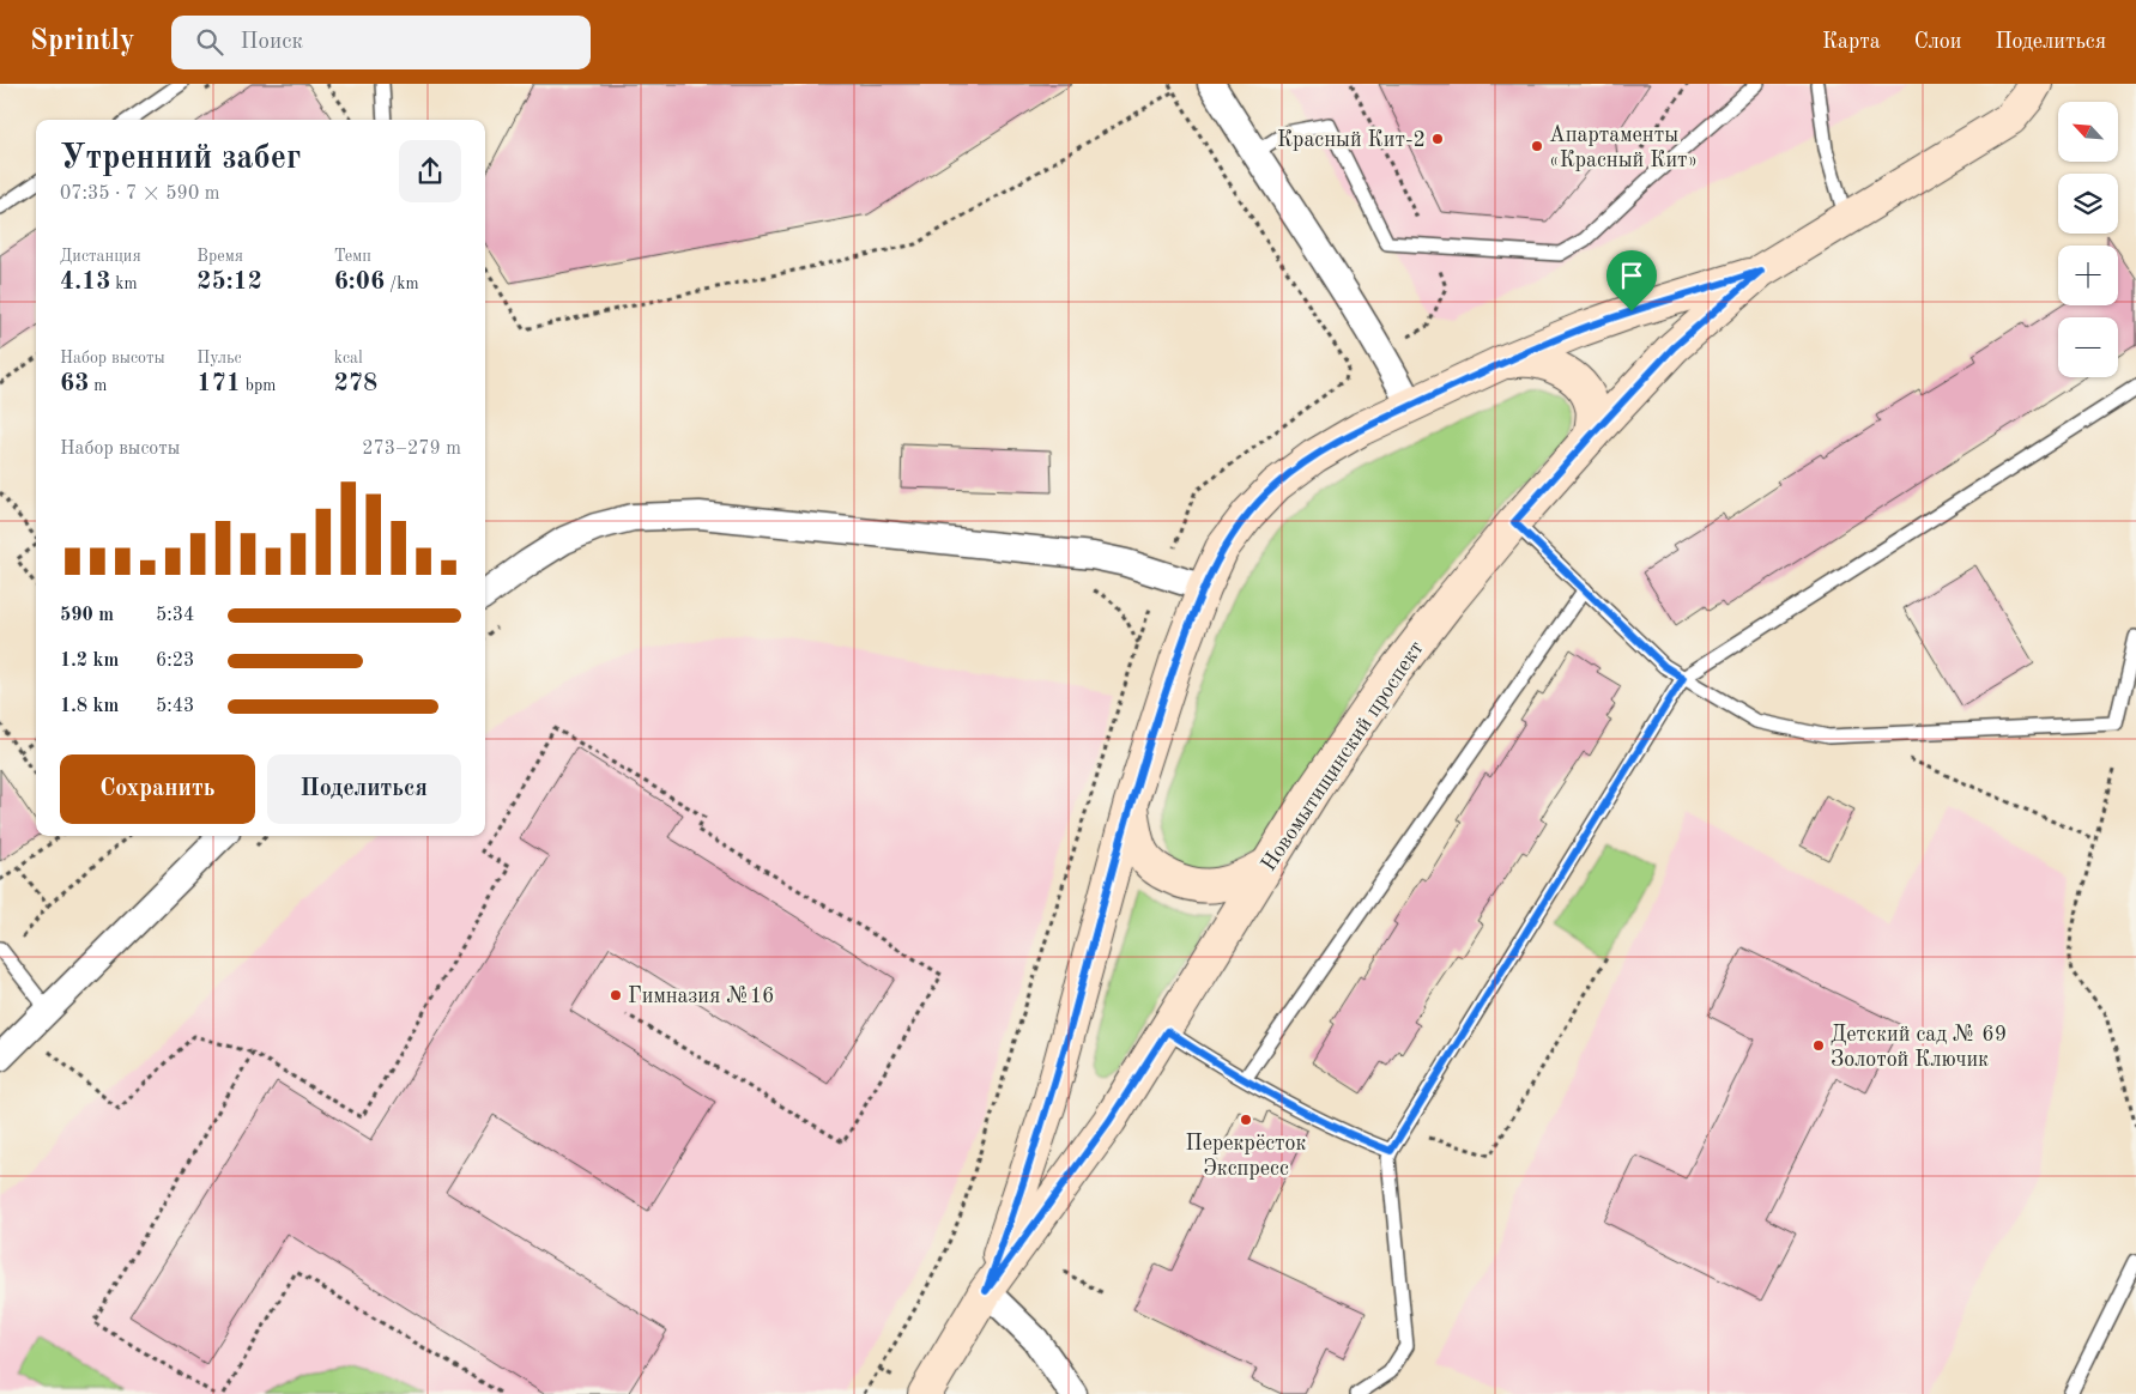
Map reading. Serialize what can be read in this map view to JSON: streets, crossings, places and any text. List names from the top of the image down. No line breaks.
{"streets":{"main road":["Новомытищинский проспект"]},"places":["Красный Кит-2","Апартаменты «Красный Кит»","Гимназия №16","Детский сад № 69 Золотой Ключик","Перекрёсток Экспресс"],"north":"top left","page":{"header":"Sprintly","search":"Поиск","nav":["Карта","Слои","Поделиться"],"map_buttons":["+","−"],"heading":["Утренний забег","07:35 · 7 × 590 m"],"stats":[["Дистанция","4.13 km"],["Время","25:12"],["Темп","6:06 /km"],["Набор высоты","63 m"],["Пульс","171 bpm"],["kcal","278"]],"chart":["Набор высоты","273–279 m"],"list":[{"name":"590 m","note":"5:34"},{"name":"1.2 km","note":"6:23"},{"name":"1.8 km","note":"5:43"}],"buttons":["Сохранить","Поделиться"]}}
